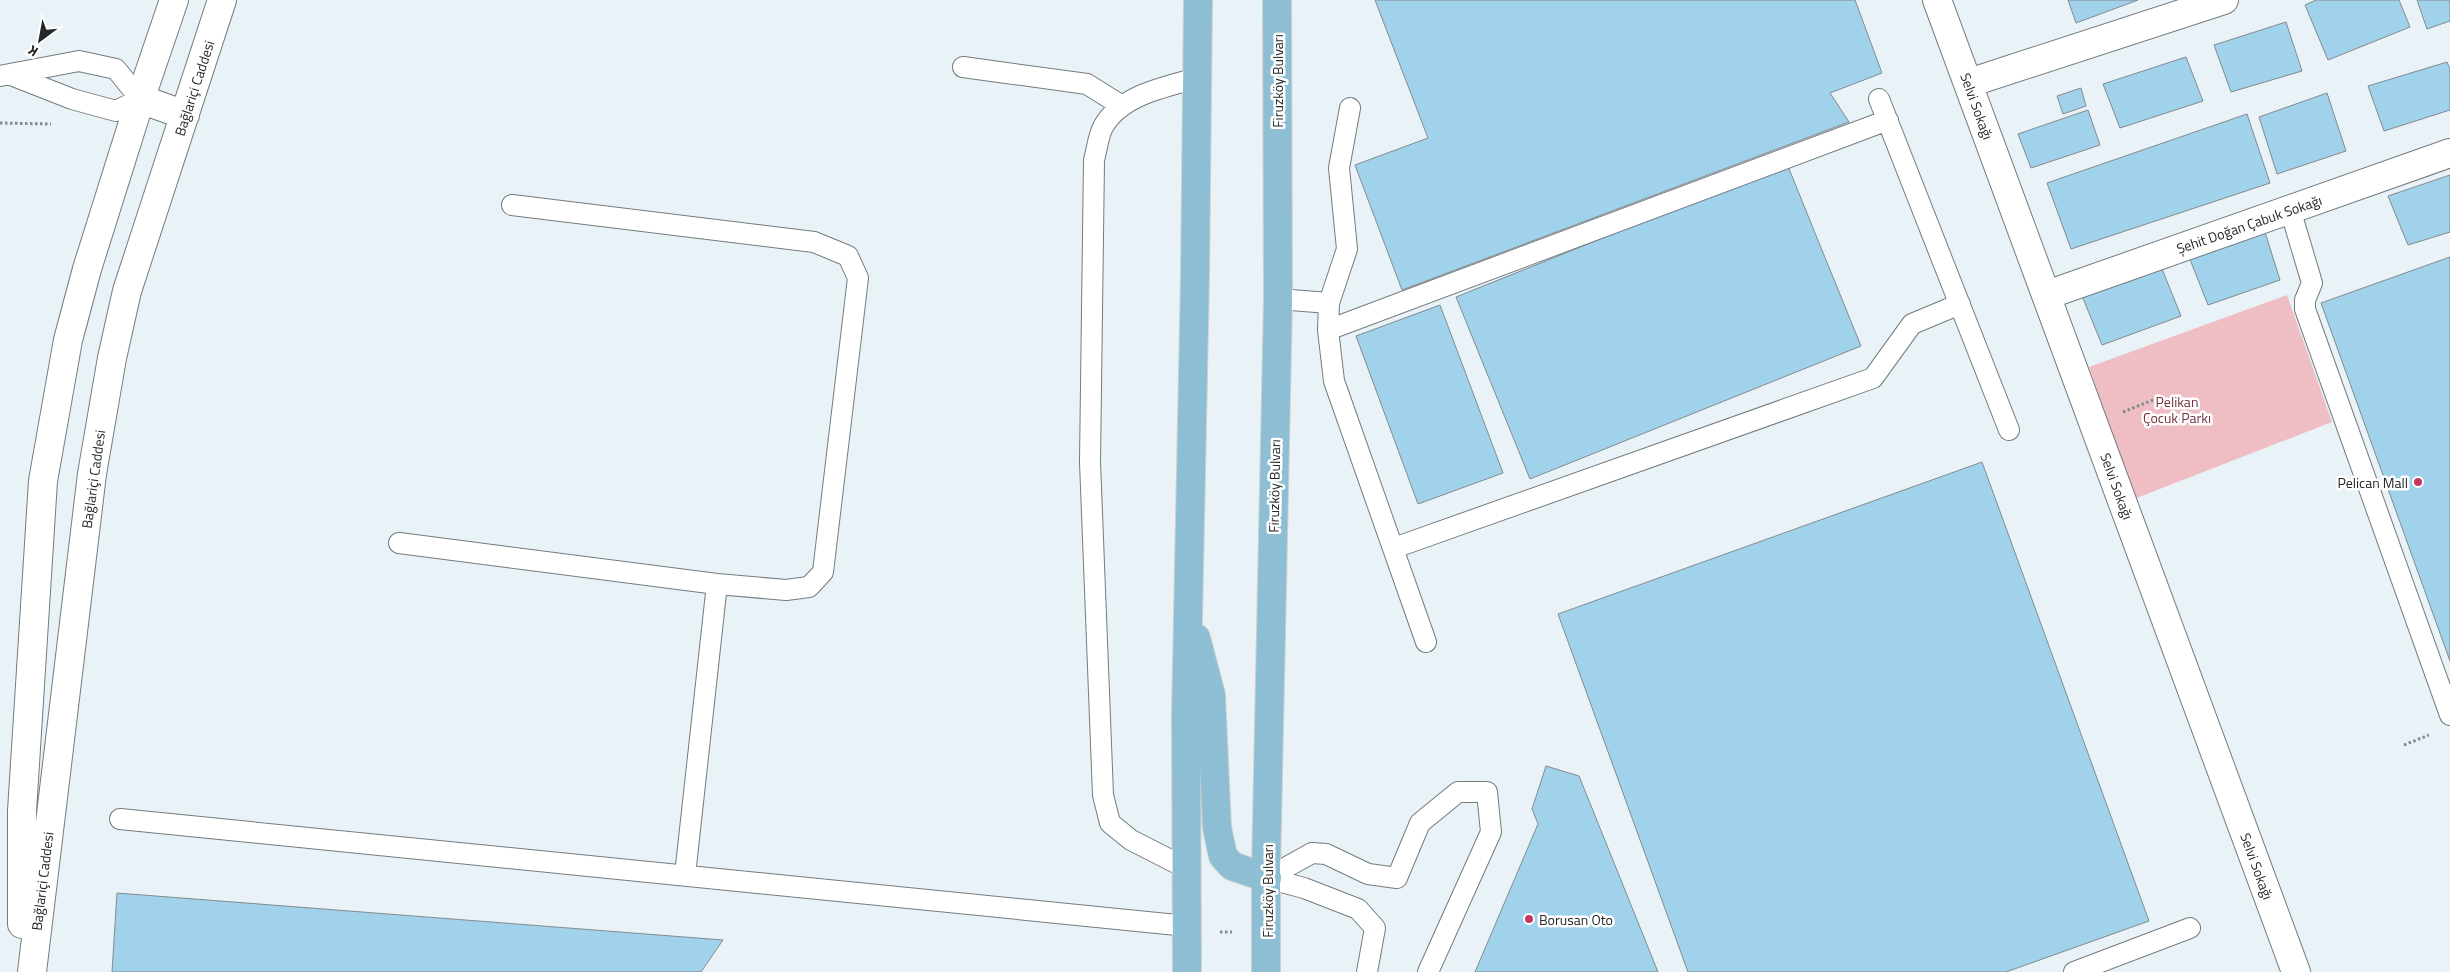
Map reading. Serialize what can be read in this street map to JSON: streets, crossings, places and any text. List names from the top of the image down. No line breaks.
{"streets":{"main road":["Firuzköy Bulvarı","Bağlariçi Caddesi","Selvi Sokağı","Şehit Doğan Çabuk Sokağı"]},"crossings":[["Selvi Sokağı","Şehit Doğan Çabuk Sokağı"]],"parks":["Pelikan Çocuk Parkı"],"places":["Pelican Mall","Borusan Oto"],"north":"bottom left"}
